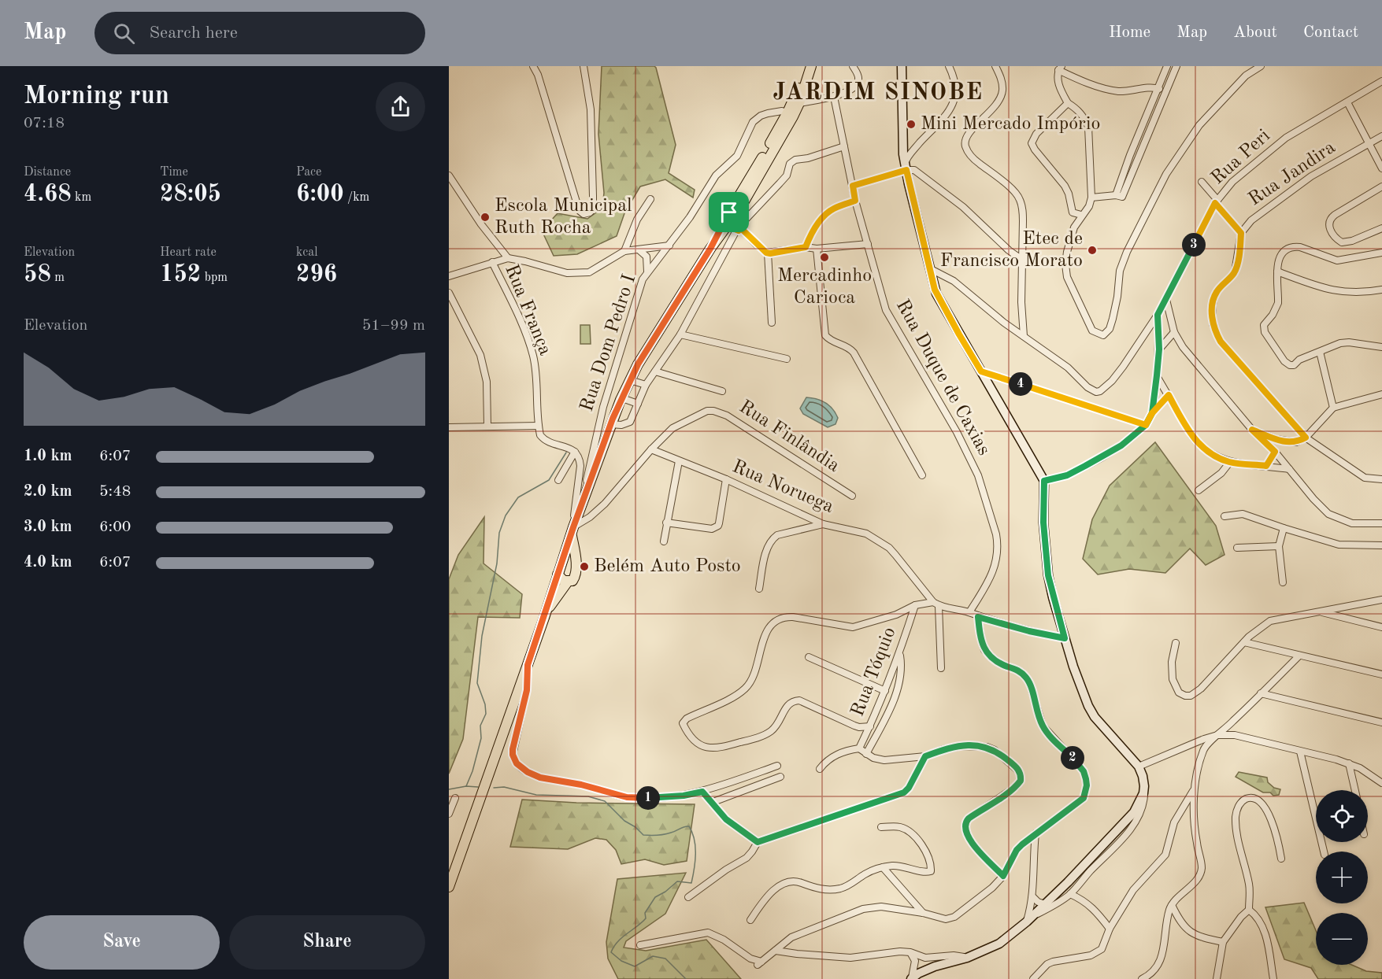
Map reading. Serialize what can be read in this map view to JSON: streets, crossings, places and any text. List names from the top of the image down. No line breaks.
{"streets":{"street":["Rua Peri","Rua Jandira","Rua França","Rua Dom Pedro I","Rua Duque de Caxias","Rua Finlândia","Rua Noruega","Rua Tóquio"]},"crossings":[["Rua Finlândia","Rua Noruega"]],"districts":["JARDIM SINOBE"],"places":["Mini Mercado Impório","Escola Municipal Ruth Rocha","Etec de Francisco Morato","Mercadinho Carioca","Belém Auto Posto"],"page":{"header":"Map","search":"Search here","nav":["Home","Map","About","Contact"],"heading":["Morning run","07:18"],"stats":[["Distance","4.68 km"],["Time","28:05"],["Pace","6:00 /km"],["Elevation","58 m"],["Heart rate","152 bpm"],["kcal","296"]],"pins":["3","4","2","1"],"chart":["Elevation","51–99 m"],"list":[{"name":"1.0 km","note":"6:07"},{"name":"2.0 km","note":"5:48"},{"name":"3.0 km","note":"6:00"},{"name":"4.0 km","note":"6:07"}],"map_buttons":["+","−"],"buttons":["Save","Share"]}}
